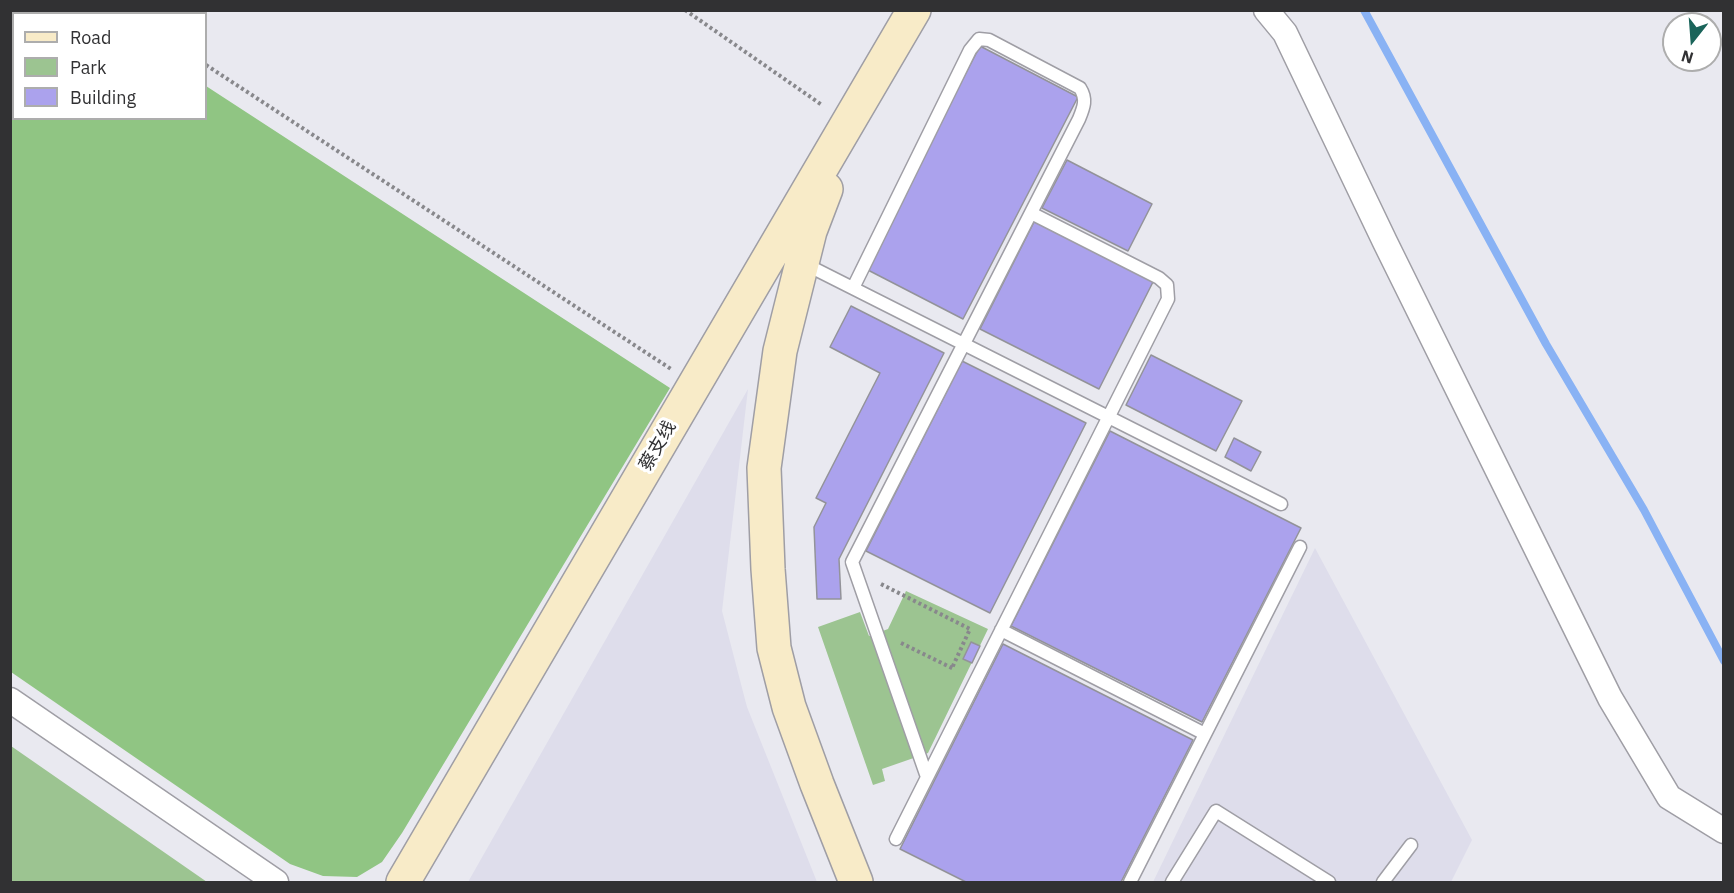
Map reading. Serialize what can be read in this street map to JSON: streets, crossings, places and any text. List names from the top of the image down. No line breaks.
{"streets":{"street":["蔡支线"]},"legend":["Road","Park","Building"],"north":"bottom"}
